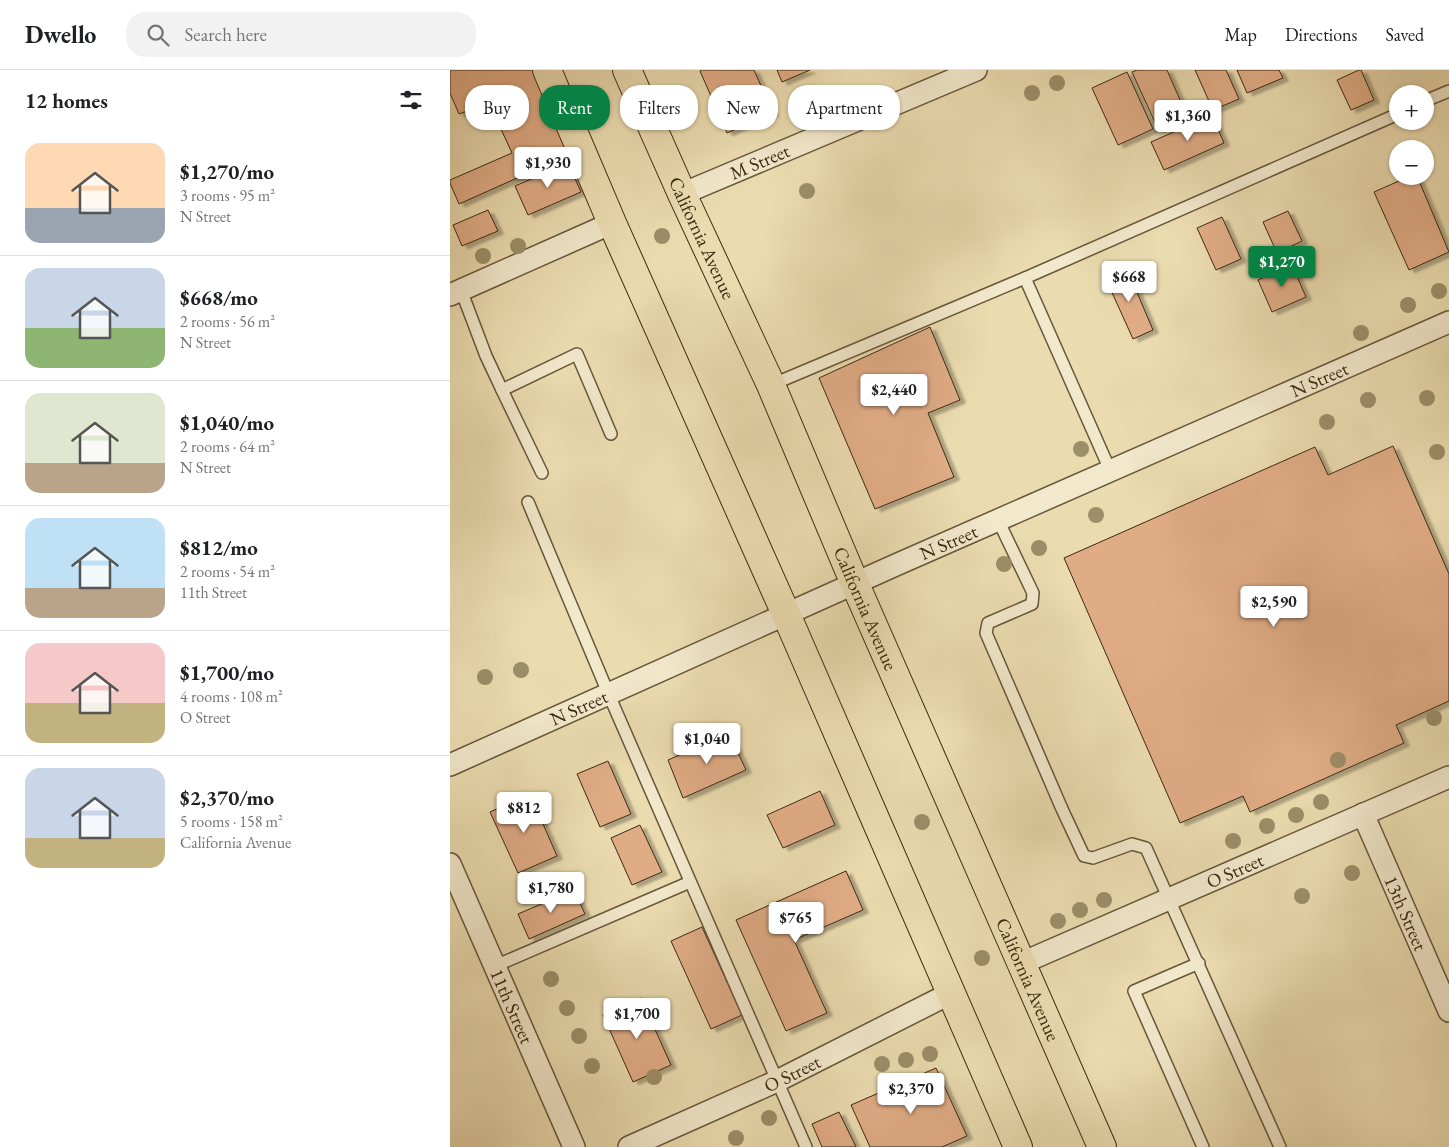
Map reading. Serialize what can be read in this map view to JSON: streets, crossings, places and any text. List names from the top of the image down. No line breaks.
{"streets":{"main road":["California Avenue"],"street":["M Street","N Street","O Street","13th Street","11th Street"]},"crossings":[["M Street","California Avenue"],["California Avenue","N Street"],["California Avenue","O Street"],["O Street","13th Street"]],"page":{"header":"Dwello","search":"Search here","nav":["Map","Directions","Saved"],"heading":"12 homes","map_buttons":["+","−"],"chip":["Buy","Rent","Filters","New","Apartment"],"price":["$1,360","$1,930","$1,270","$668","$2,440","$2,590","$1,040","$812","$1,780","$765","$1,700","$2,370"],"list":[{"name":"$1,270/mo","note":"3 rooms · 95 m² · N Street"},{"name":"$668/mo","note":"2 rooms · 56 m² · N Street"},{"name":"$1,040/mo","note":"2 rooms · 64 m² · N Street"},{"name":"$812/mo","note":"2 rooms · 54 m² · 11th Street"},{"name":"$1,700/mo","note":"4 rooms · 108 m² · O Street"},{"name":"$2,370/mo","note":"5 rooms · 158 m² · California Avenue"}]}}
